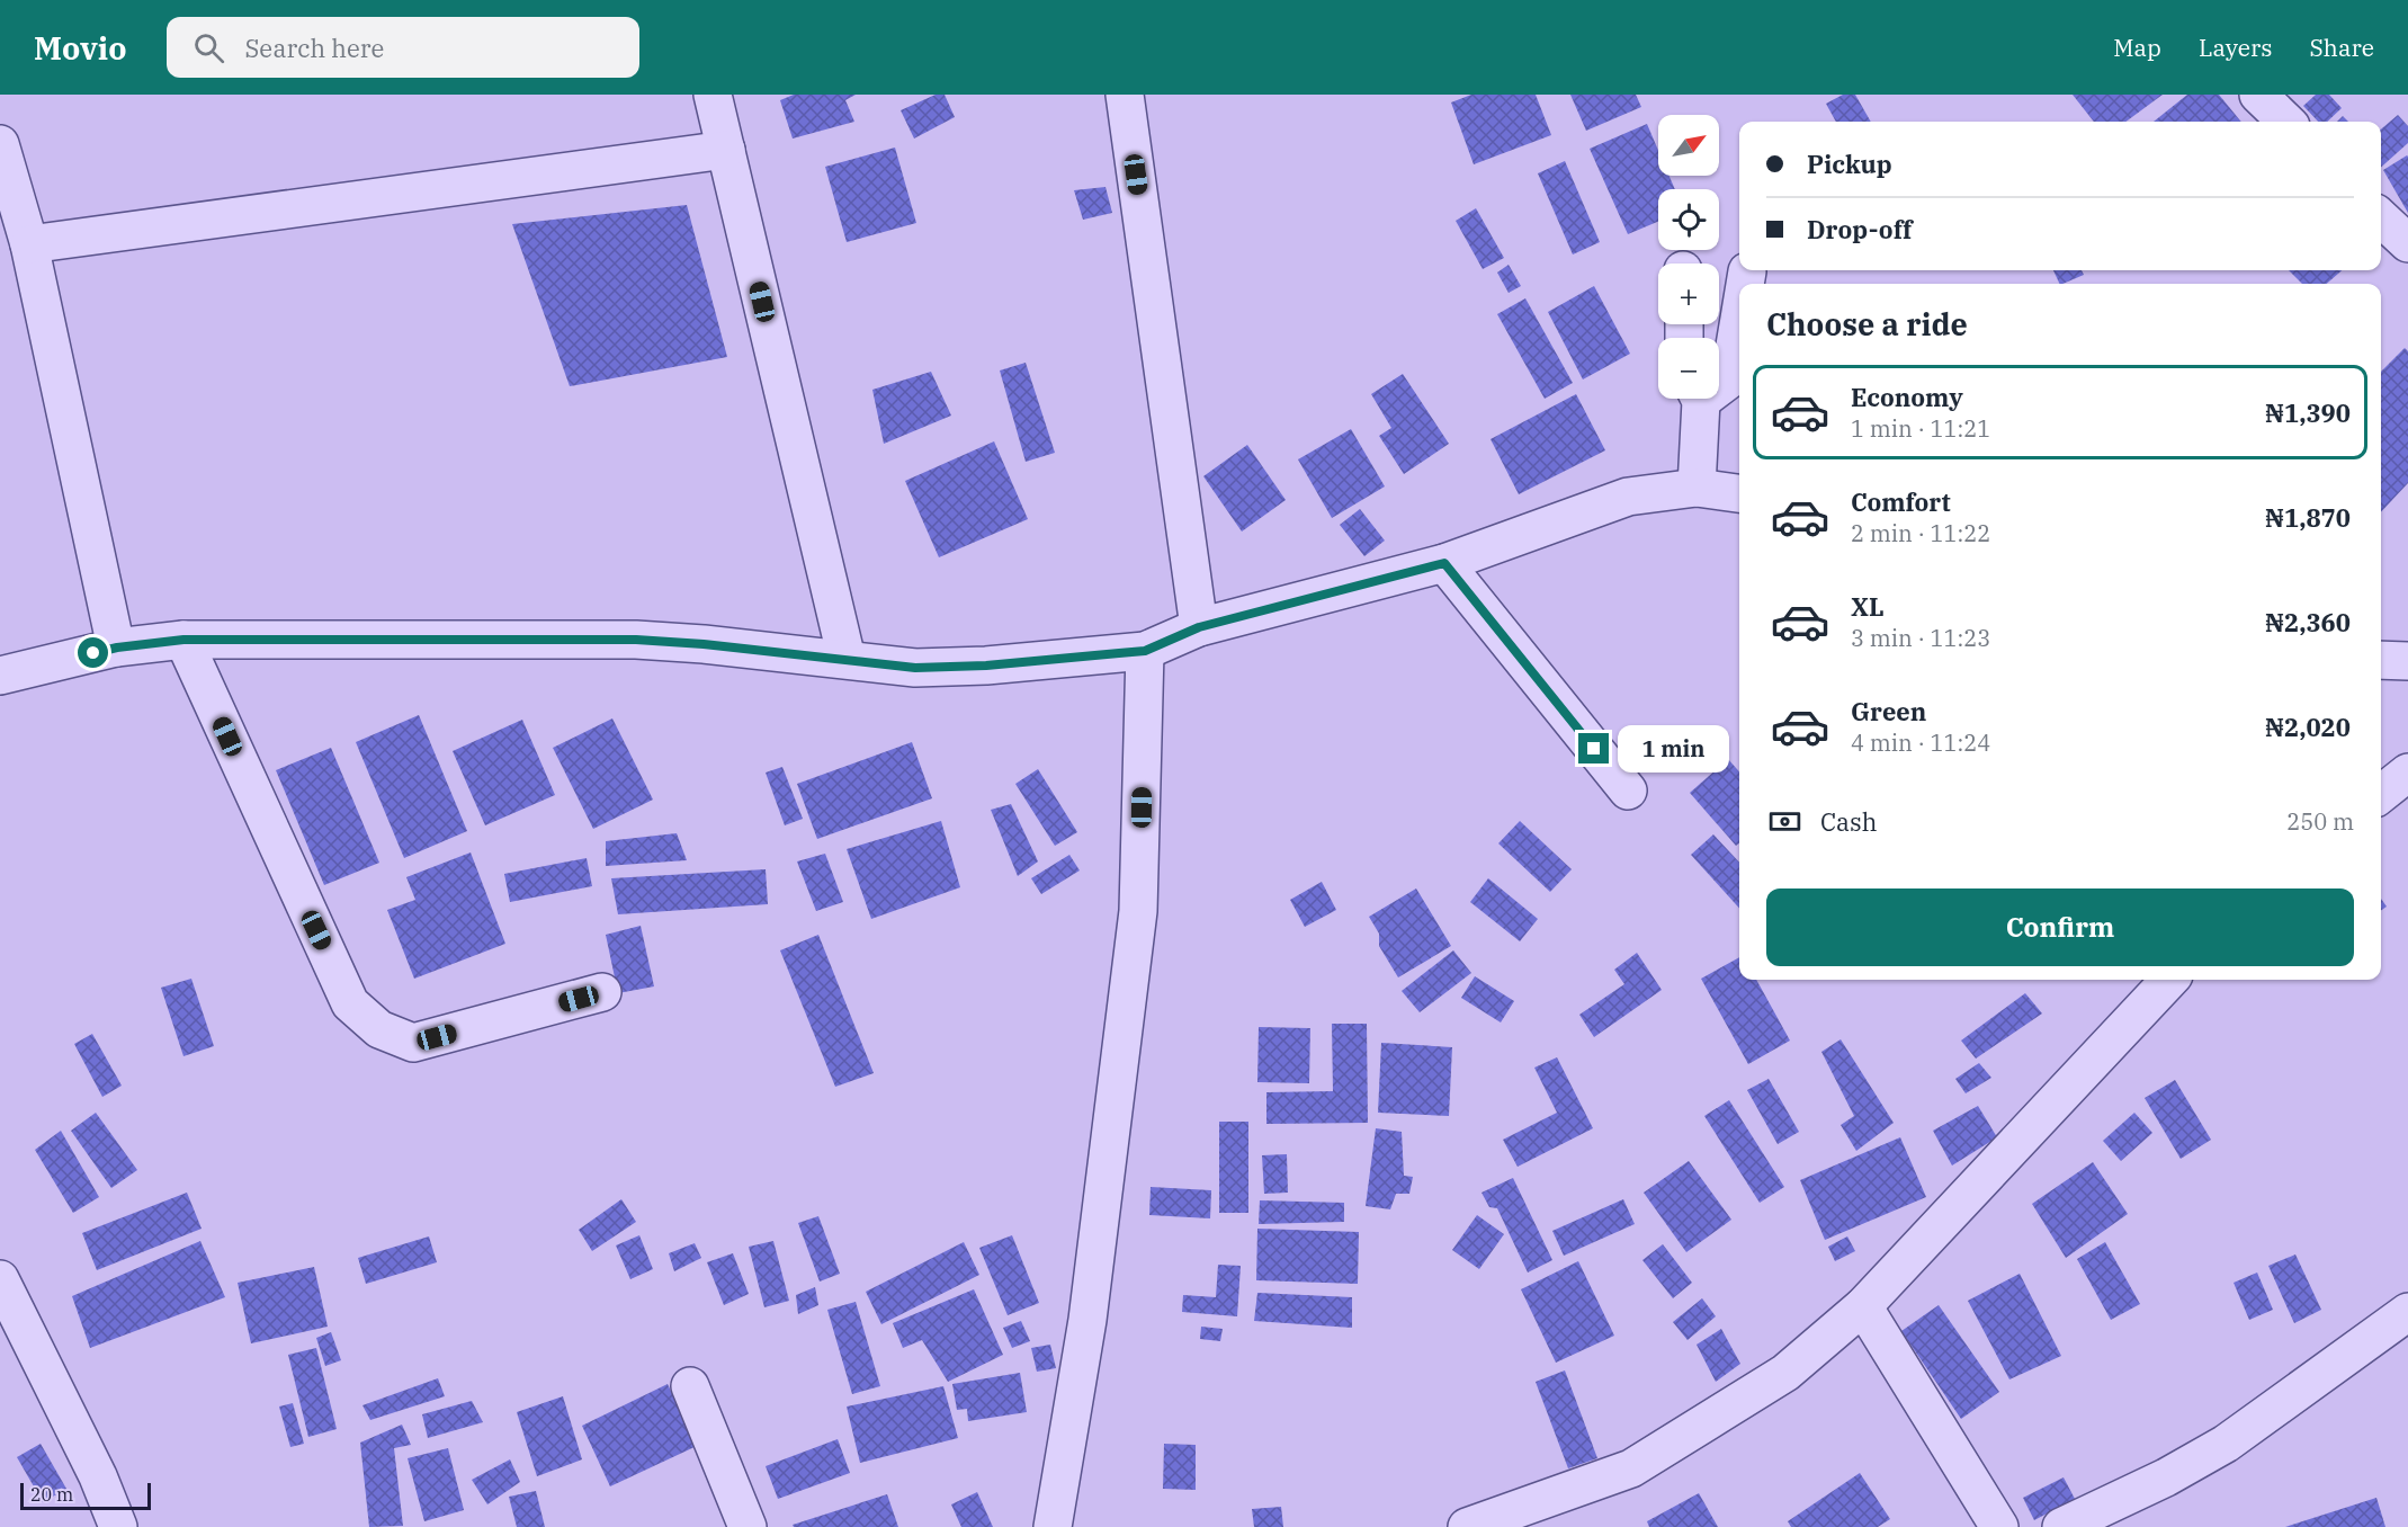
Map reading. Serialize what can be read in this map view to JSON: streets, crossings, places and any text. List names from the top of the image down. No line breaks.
{"scale_bar":"20 m","north":"top right","page":{"header":"Movio","search":"Search here","nav":["Map","Layers","Share"],"map_buttons":["+","−"],"banner":["Pickup","Drop-off"],"heading":"Choose a ride","list":[{"name":"Economy","note":"1 min · 11:21","value":"₦1,390"},{"name":"Comfort","note":"2 min · 11:22","value":"₦1,870"},{"name":"XL","note":"3 min · 11:23","value":"₦2,360"},{"name":"Green","note":"4 min · 11:24","value":"₦2,020"}],"bubble":"1 min","pay":["Cash","250 m"],"buttons":"Confirm","scale":"20 m"}}
